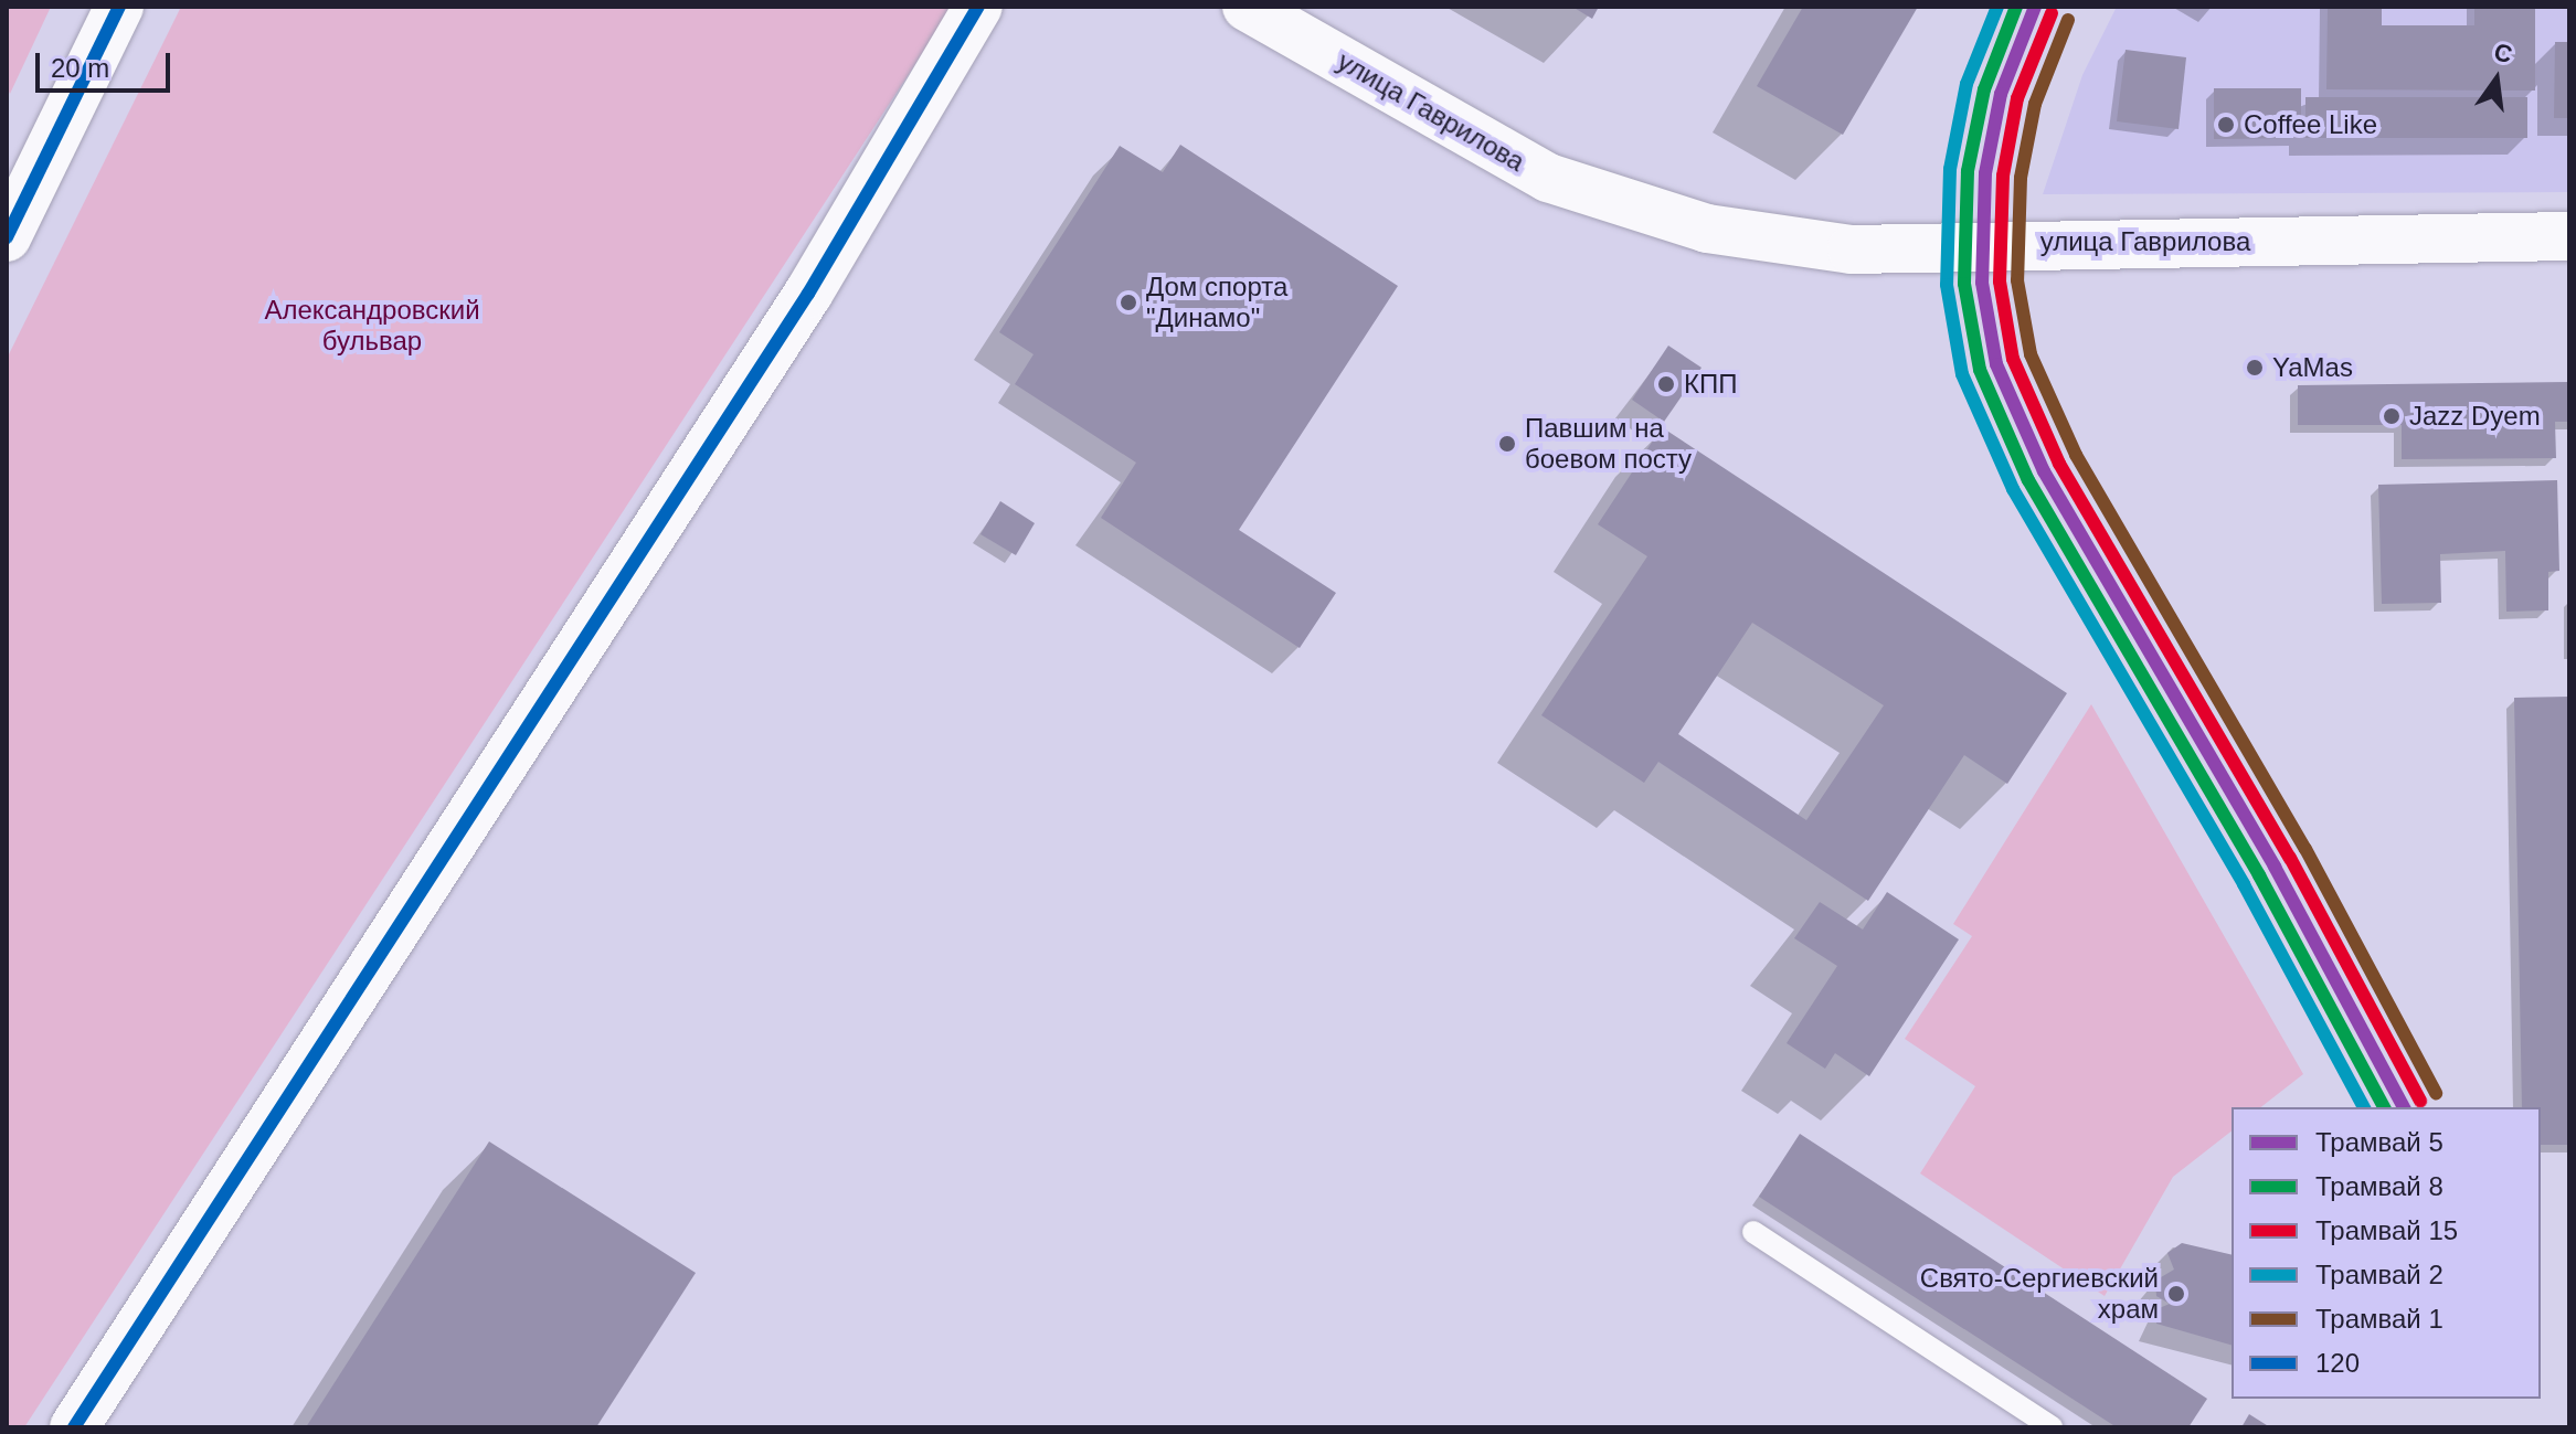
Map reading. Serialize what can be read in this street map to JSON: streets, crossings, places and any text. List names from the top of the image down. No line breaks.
{"streets":{"main road":["улица Гаврилова"]},"parks":["Александровский бульвар"],"places":["Coffee Like","Дом спорта \"Динамо\"","YaMas","КПП","Jazz Dyem","Павшим на боевом посту","Свято-Сергиевский храм"],"lines":["tram line 5","tram line 8","tram line 2","transit line 120","tram line 15","tram line 1"],"legend":["Трамвай 5","Трамвай 8","Трамвай 15","Трамвай 2","Трамвай 1","120"],"scale_bar":"20 m","north":"top"}
